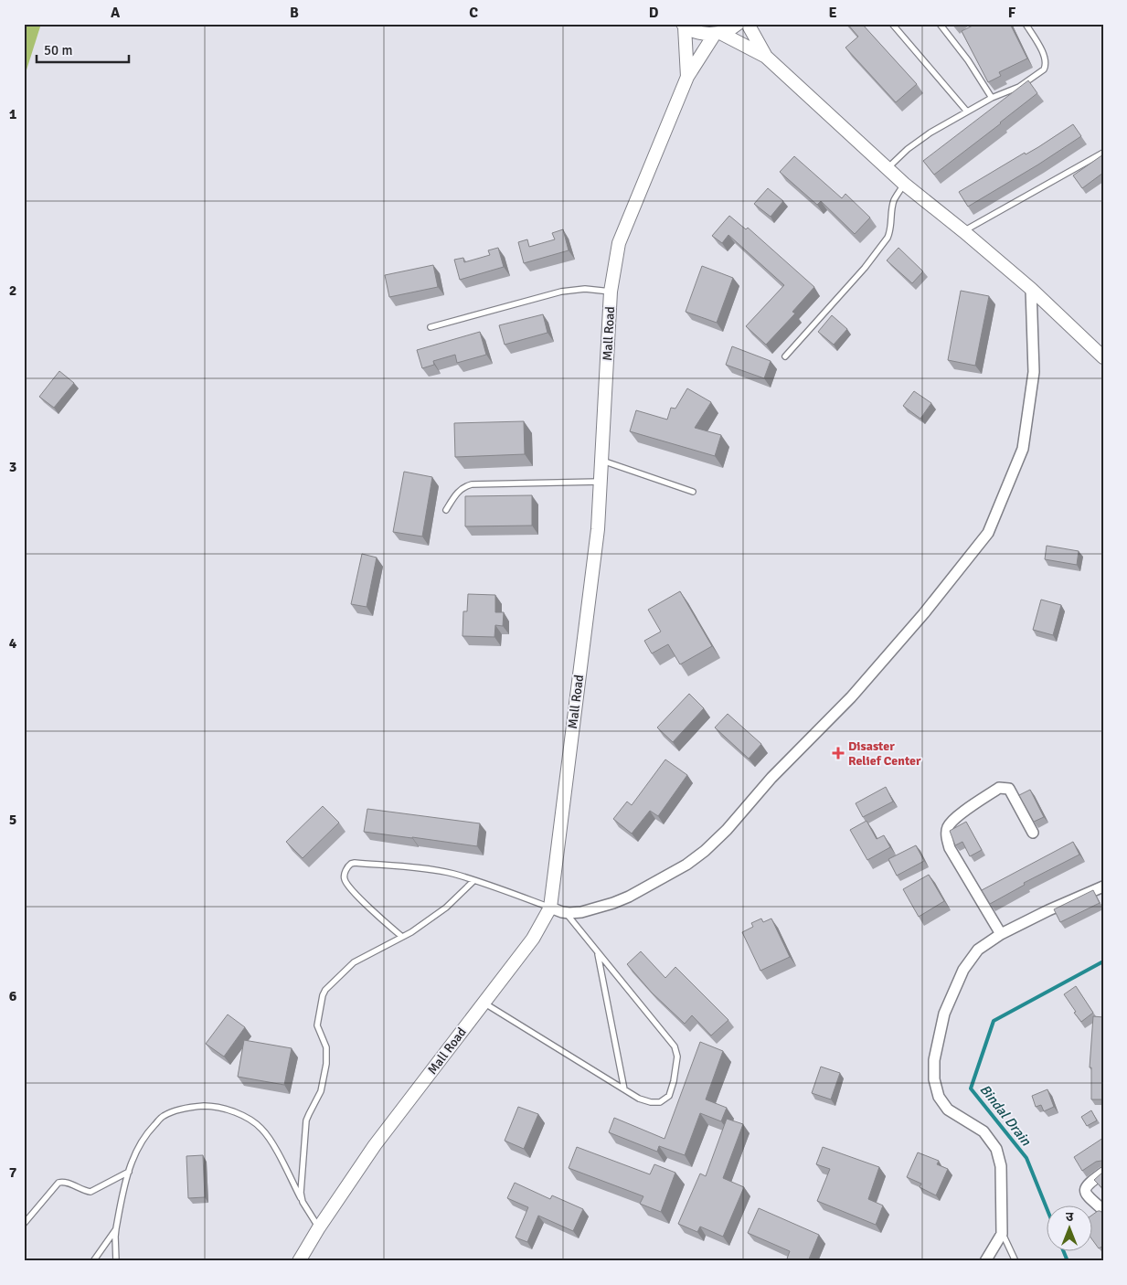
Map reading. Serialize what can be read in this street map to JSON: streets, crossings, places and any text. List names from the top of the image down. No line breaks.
{"streets":{"street":["Mall Road"]},"water":["Bindal Drain"],"places":{"health":["Disaster Relief Center"]},"scale_bar":"50 m","north":"top","grid":{"columns":["A","B","C","D","E","F"],"rows":["1","2","3","4","5","6","7"]}}
